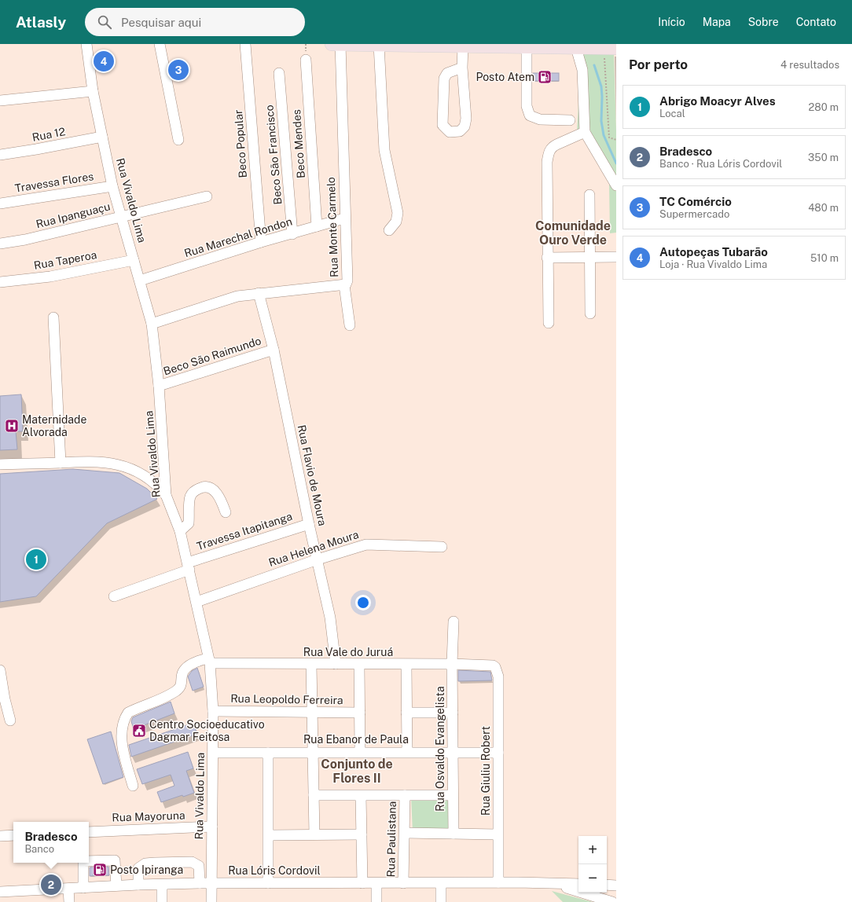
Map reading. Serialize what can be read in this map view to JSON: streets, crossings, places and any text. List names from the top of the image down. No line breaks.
{"streets":{"street":["Rua 12","Beco Popular","Beco Mendes","Beco São Francisco","Travessa Flores","Rua Vivaldo Lima","Rua Ipanguaçu","Rua Monte Carmelo","Rua Marechal Rondon","Rua Taperoa","Beco São Raimundo","Rua Flavio de Moura","Travessa Itapitanga","Rua Helena Moura","Rua Vale do Juruá","Rua Leopoldo Ferreira","Rua Ebanor de Paula","Rua Osvaldo Evangelista","Rua Giuliu Robert","Rua Mayoruna","Rua Paulistana","Rua Lóris Cordovil"]},"crossings":[["Rua 12","Rua Vivaldo Lima"],["Beco Popular","Rua Marechal Rondon"],["Beco Mendes","Rua Marechal Rondon"],["Beco São Francisco","Rua Marechal Rondon"],["Travessa Flores","Rua Vivaldo Lima"],["Rua Vivaldo Lima","Rua Ipanguaçu"],["Rua Vivaldo Lima","Rua Monte Carmelo"],["Rua Vivaldo Lima","Rua Marechal Rondon"],["Rua Vivaldo Lima","Rua Taperoa"],["Rua Vivaldo Lima","Beco São Raimundo"],["Rua Vivaldo Lima","Travessa Itapitanga"],["Rua Vivaldo Lima","Rua Helena Moura"],["Rua Vivaldo Lima","Rua Vale do Juruá"],["Rua Vivaldo Lima","Rua Leopoldo Ferreira"],["Rua Vivaldo Lima","Rua Ebanor de Paula"],["Rua Vivaldo Lima","Rua Mayoruna"],["Rua Vivaldo Lima","Rua Lóris Cordovil"],["Rua Monte Carmelo","Rua Marechal Rondon"],["Rua Monte Carmelo","Rua Flavio de Moura"],["Beco São Raimundo","Rua Flavio de Moura"],["Rua Flavio de Moura","Travessa Itapitanga"],["Rua Flavio de Moura","Rua Helena Moura"],["Rua Flavio de Moura","Rua Vale do Juruá"],["Rua Vale do Juruá","Rua Osvaldo Evangelista"],["Rua Vale do Juruá","Rua Giuliu Robert"],["Rua Ebanor de Paula","Rua Osvaldo Evangelista"],["Rua Ebanor de Paula","Rua Giuliu Robert"],["Rua Giuliu Robert","Rua Lóris Cordovil"],["Rua Paulistana","Rua Lóris Cordovil"]],"districts":["Comunidade Ouro Verde","Conjunto de Flores II"],"places":{"fuel station":["Posto Atem","Posto Ipiranga"],"hospital":["Maternidade Alvorada"],"public building":["Centro Socioeducativo Dagmar Feitosa"]},"page":{"header":"Atlasly","search":"Pesquisar aqui","nav":["Início","Mapa","Sobre","Contato"],"heading":["Por perto","4 resultados"],"pins":["4","3","1","2"],"list":[{"mark":"1","name":"Abrigo Moacyr Alves","note":"Local","value":"280 m"},{"mark":"2","name":"Bradesco","note":"Banco · Rua Lóris Cordovil","value":"350 m"},{"mark":"3","name":"TC Comércio","note":"Supermercado","value":"480 m"},{"mark":"4","name":"Autopeças Tubarão","note":"Loja · Rua Vivaldo Lima","value":"510 m"}],"popup":["Bradesco","Banco"],"map_buttons":["+","−"]}}
